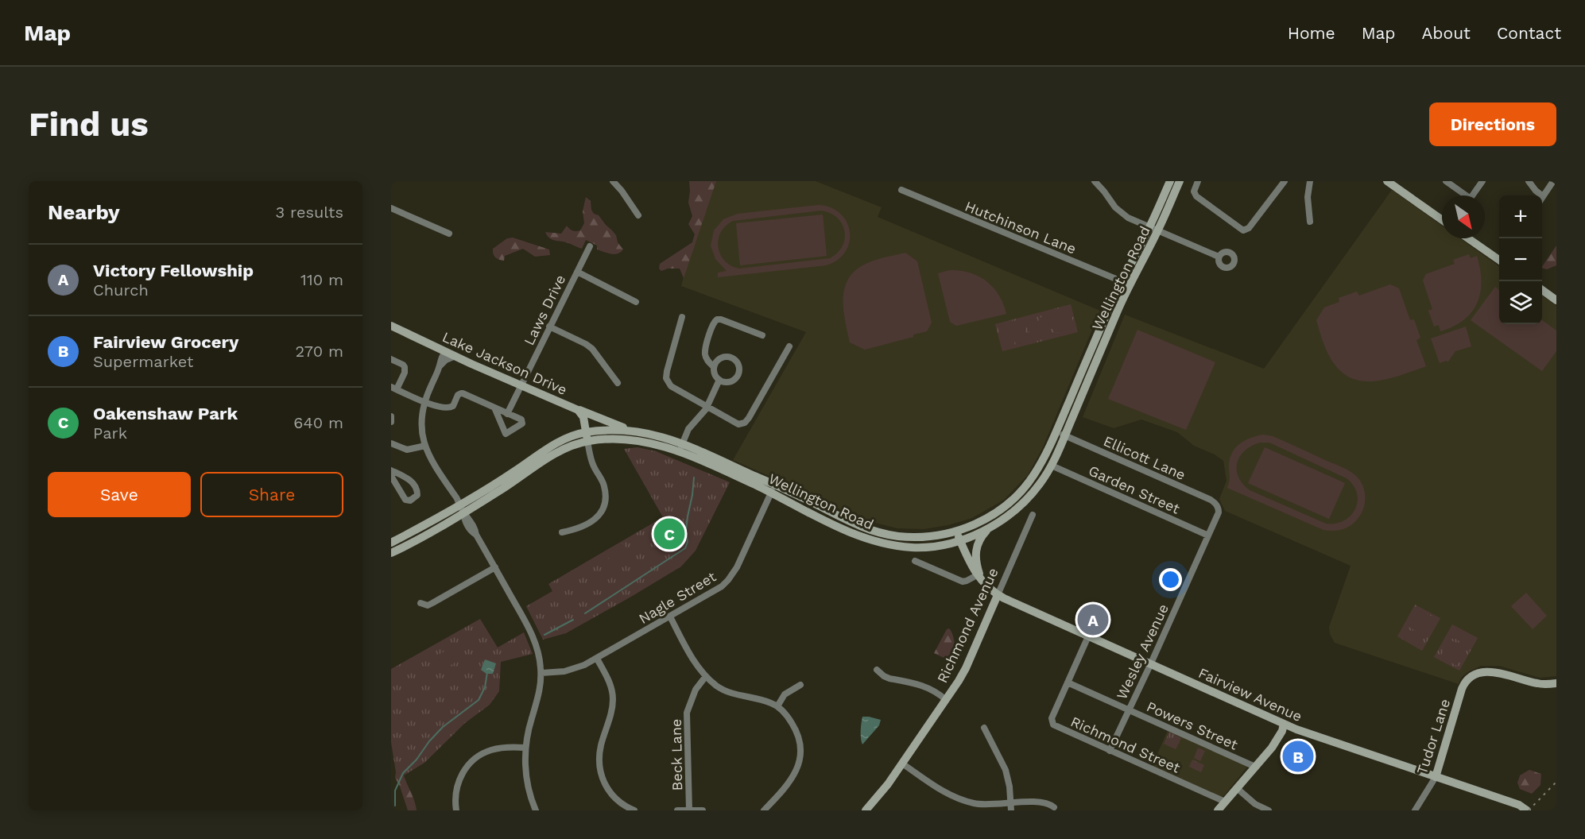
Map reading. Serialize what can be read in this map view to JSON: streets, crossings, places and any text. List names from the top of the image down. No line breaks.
{"streets":{"main road":["Wellington Road","Lake Jackson Drive","Richmond Avenue","Fairview Avenue","Tudor Lane"],"street":["Hutchinson Lane","Laws Drive","Ellicott Lane","Garden Street","Nagle Street","Wesley Avenue","Powers Street","Richmond Street","Beck Lane"]},"crossings":[["Hutchinson Lane","Wellington Road"],["Wellington Road","Lake Jackson Drive"],["Wellington Road","Ellicott Lane"],["Wellington Road","Garden Street"],["Wellington Road","Nagle Street"],["Wellington Road","Fairview Avenue"],["Laws Drive","Lake Jackson Drive"],["Ellicott Lane","Wesley Avenue"],["Garden Street","Wesley Avenue"],["Richmond Avenue","Fairview Avenue"],["Wesley Avenue","Fairview Avenue"],["Wesley Avenue","Powers Street"],["Wesley Avenue","Richmond Street"],["Fairview Avenue","Tudor Lane"],["Fairview Avenue","Richmond Street"],["Powers Street","Richmond Street"]],"north":"bottom right","page":{"header":"Map","nav":["Home","Map","About","Contact"],"buttons":["Directions",["Save","Share"]],"title":"Find us","heading":["Nearby","3 results"],"map_buttons":["+","−"],"list":[{"mark":"A","name":"Victory Fellowship","note":"Church","value":"110 m"},{"mark":"B","name":"Fairview Grocery","note":"Supermarket","value":"270 m"},{"mark":"C","name":"Oakenshaw Park","note":"Park","value":"640 m"}],"pins":["C","A","B"]}}
